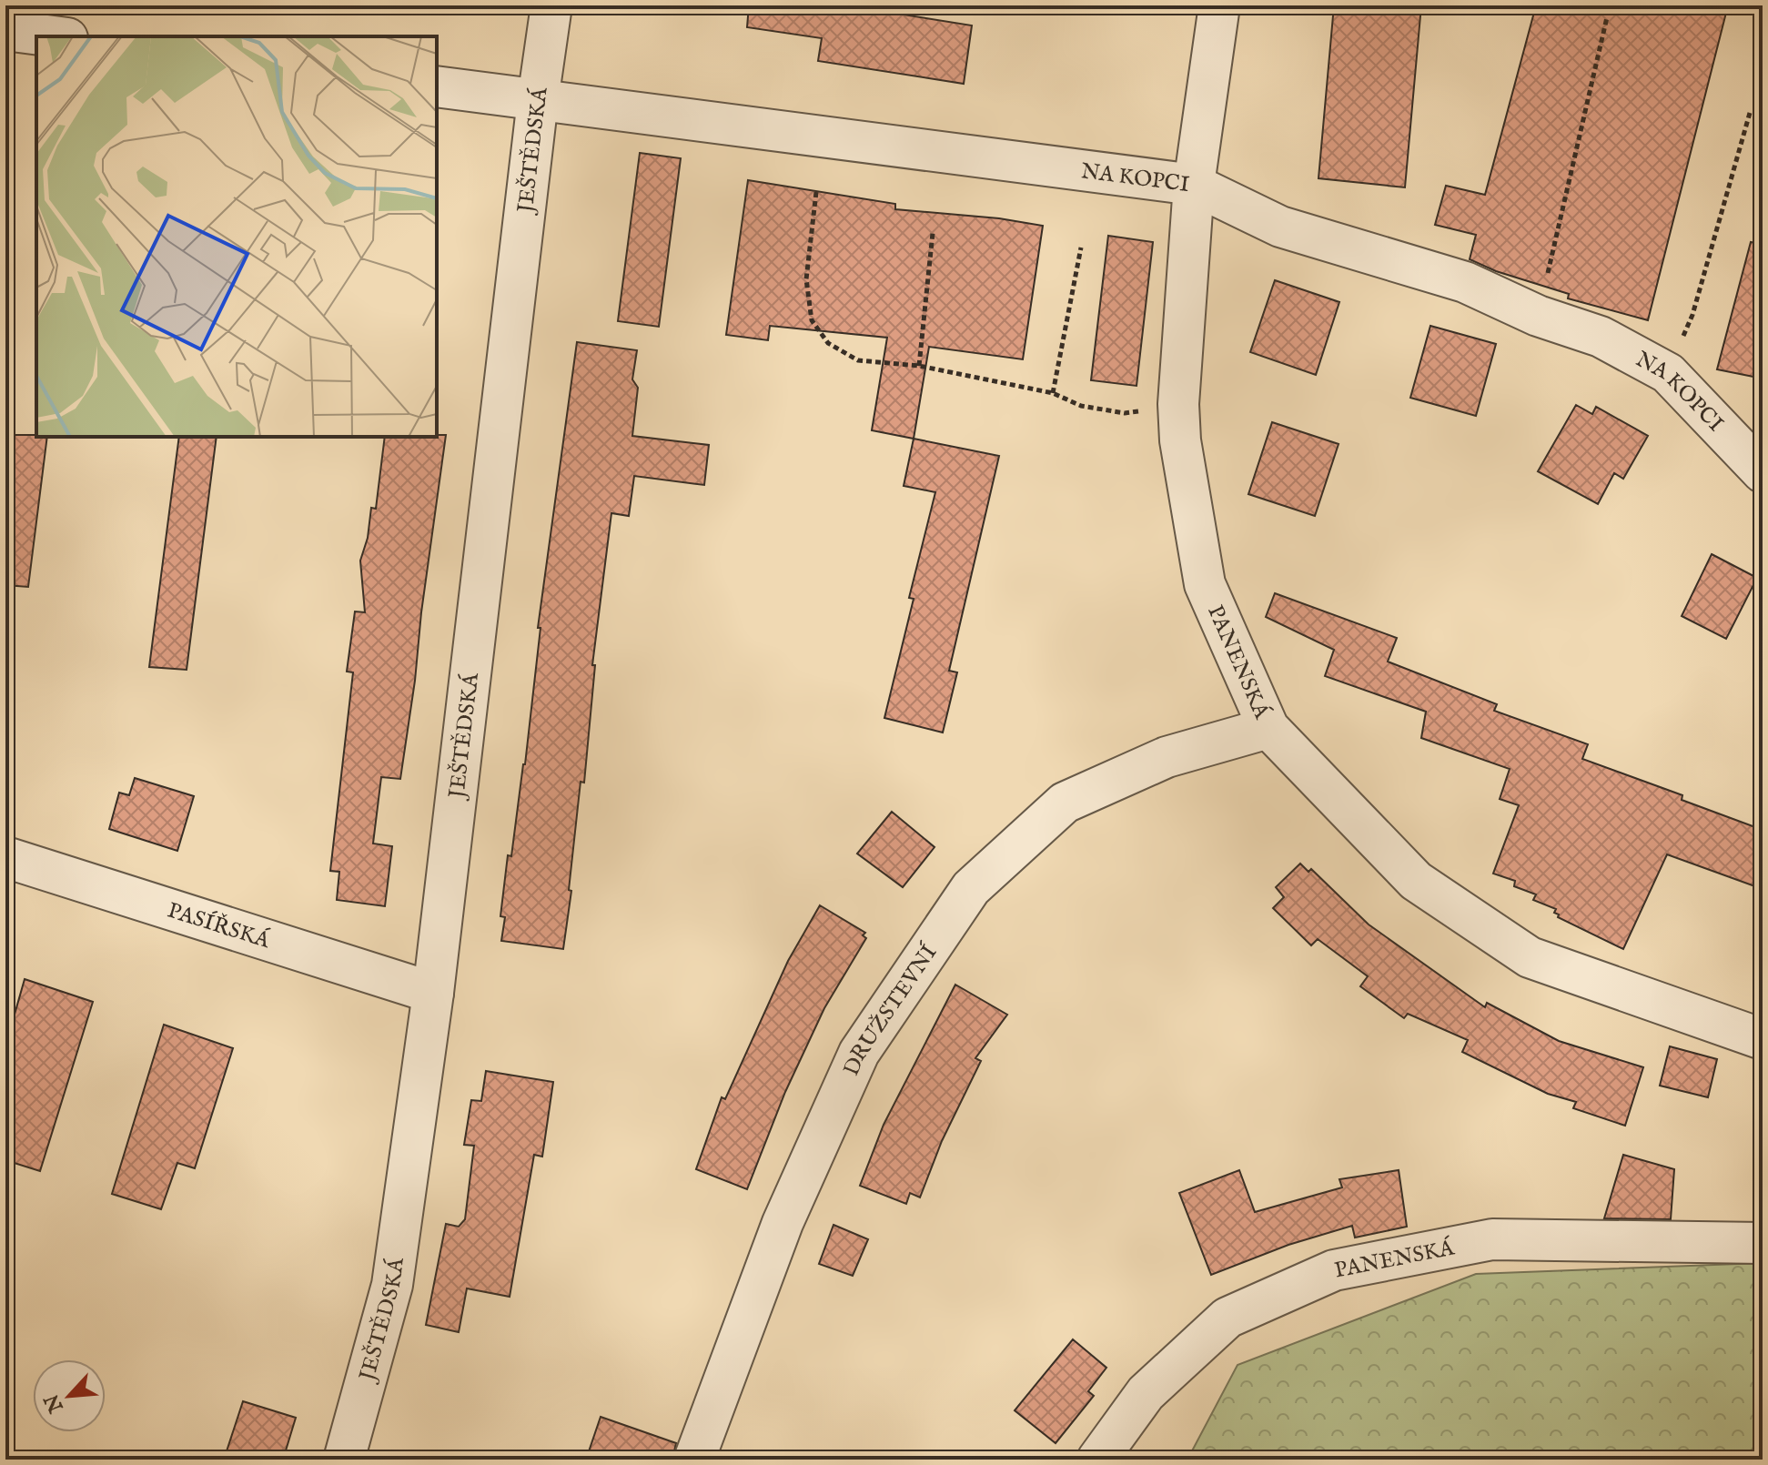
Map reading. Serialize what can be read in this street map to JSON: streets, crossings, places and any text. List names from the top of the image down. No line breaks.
{"streets":{"street":["JEŠTĚDSKÁ","NA KOPCI","PANENSKÁ","PASÍŘSKÁ","DRUŽSTEVNÍ"]},"crossings":[["JEŠTĚDSKÁ","NA KOPCI"],["JEŠTĚDSKÁ","PASÍŘSKÁ"],["NA KOPCI","PANENSKÁ"],["PANENSKÁ","DRUŽSTEVNÍ"]],"north":"bottom left"}
